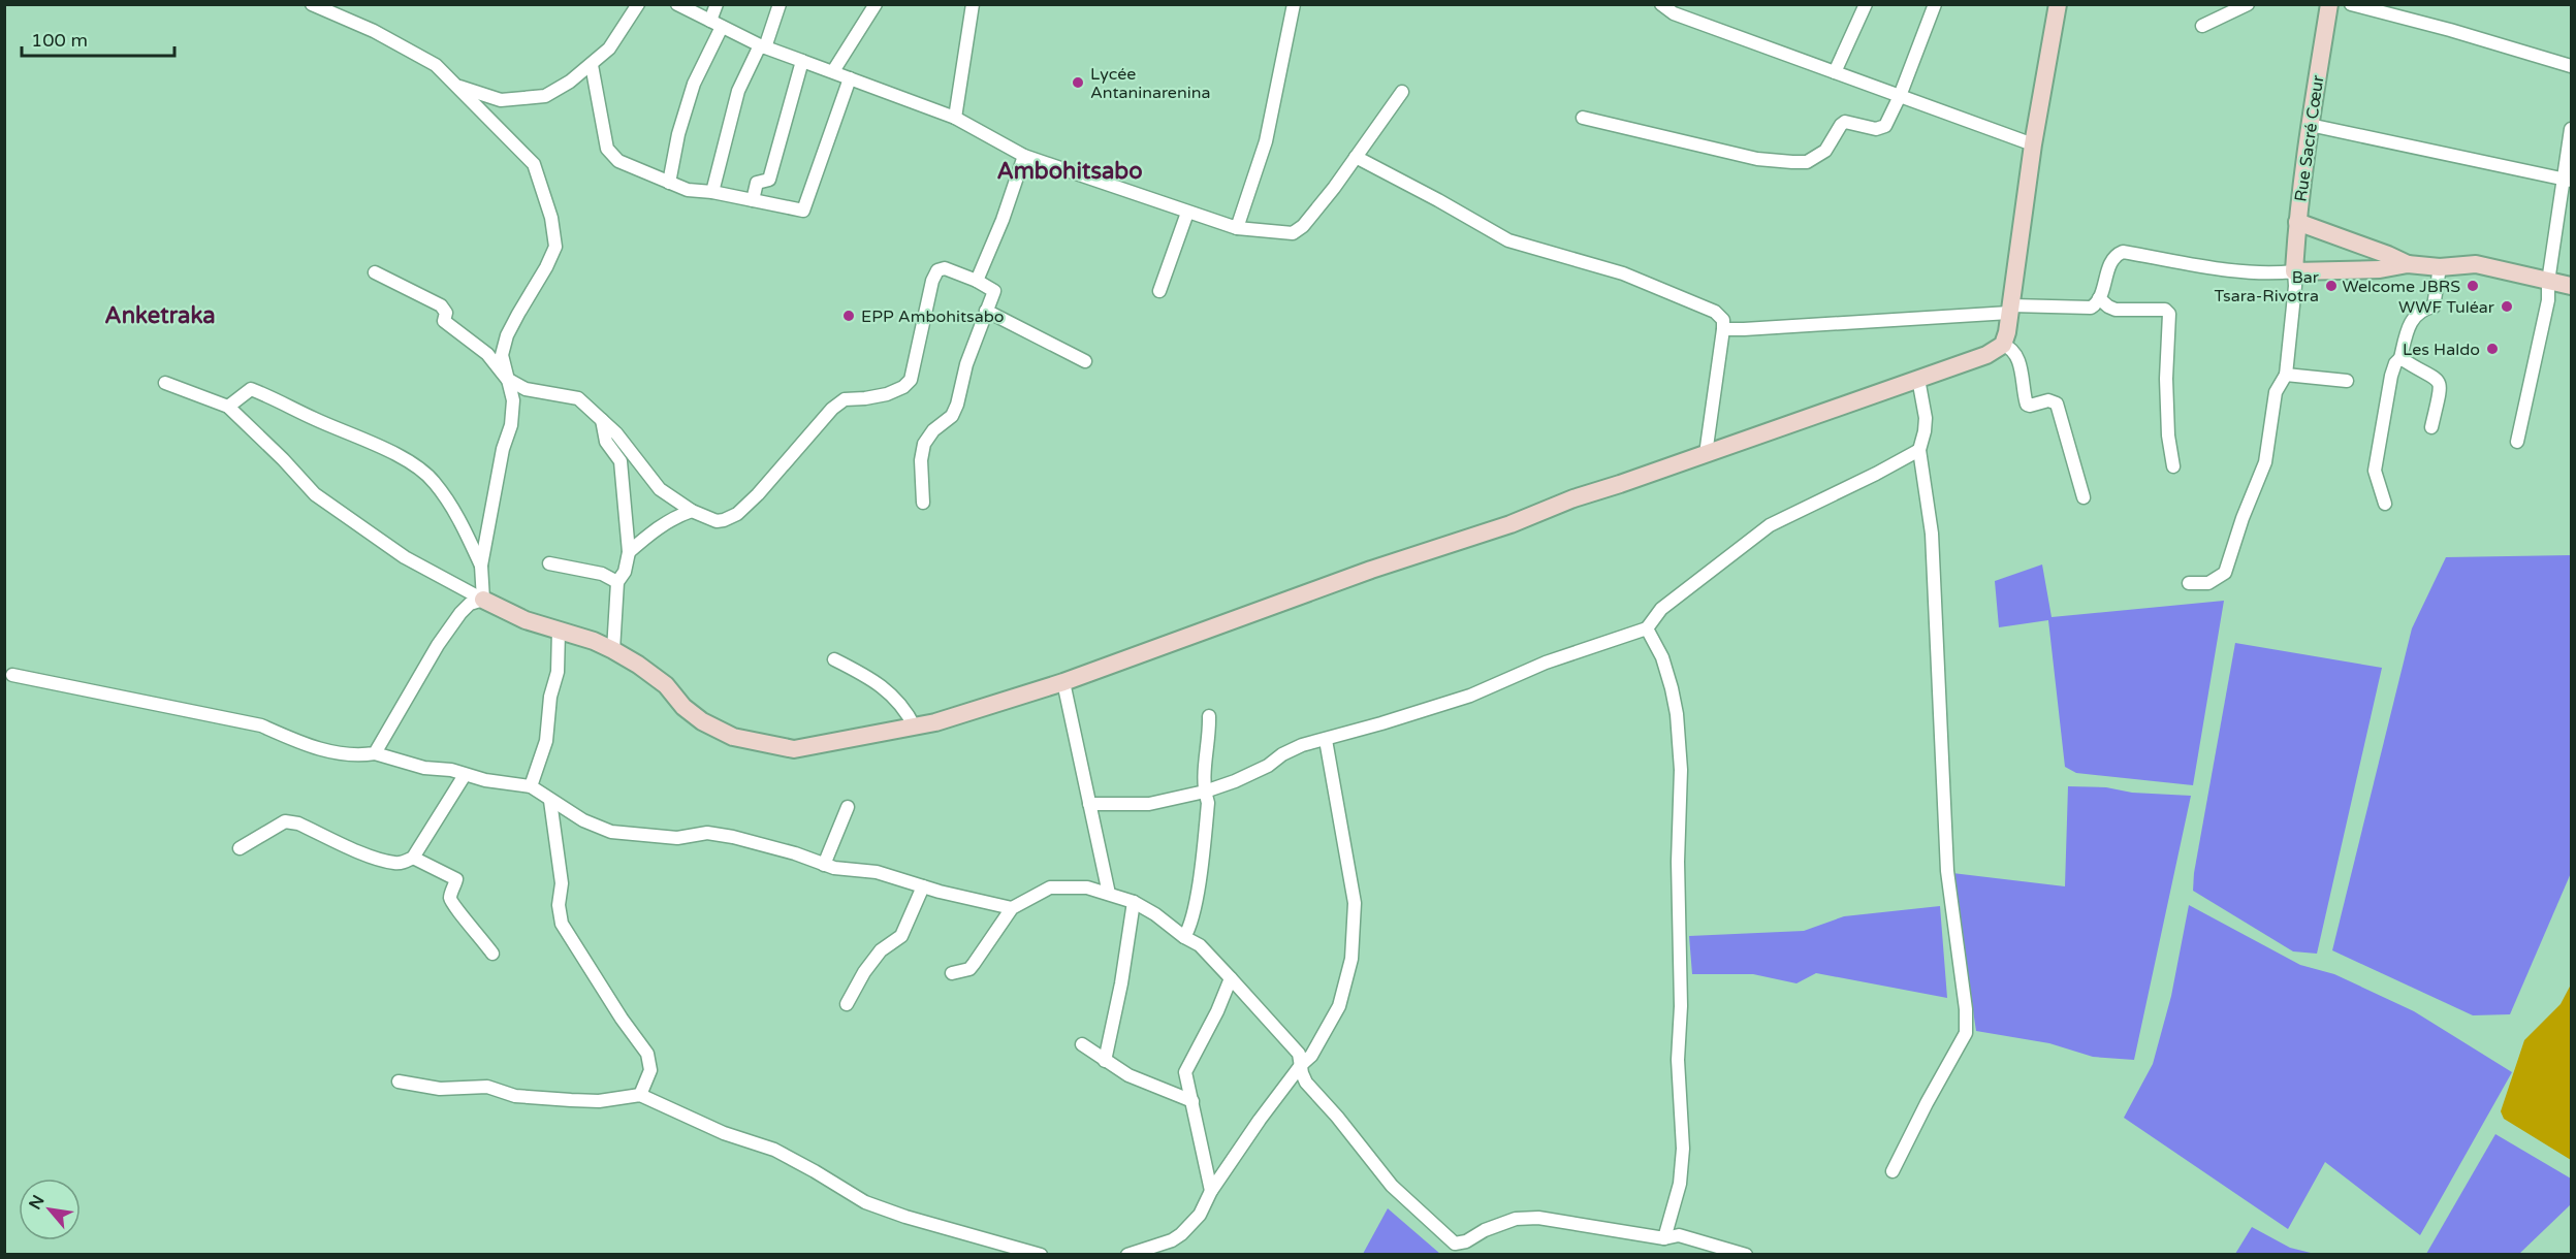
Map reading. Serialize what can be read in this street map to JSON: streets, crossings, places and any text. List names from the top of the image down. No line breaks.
{"streets":{"street":["Rue Sacré Cœur"]},"districts":["Ambohitsabo","Anketraka"],"places":["Lycée Antaninarenina","Bar Tsara-Rivotra","Welcome JBRS","WWF Tuléar","EPP Ambohitsabo","Les Haldo"],"scale_bar":"100 m","north":"top left"}
